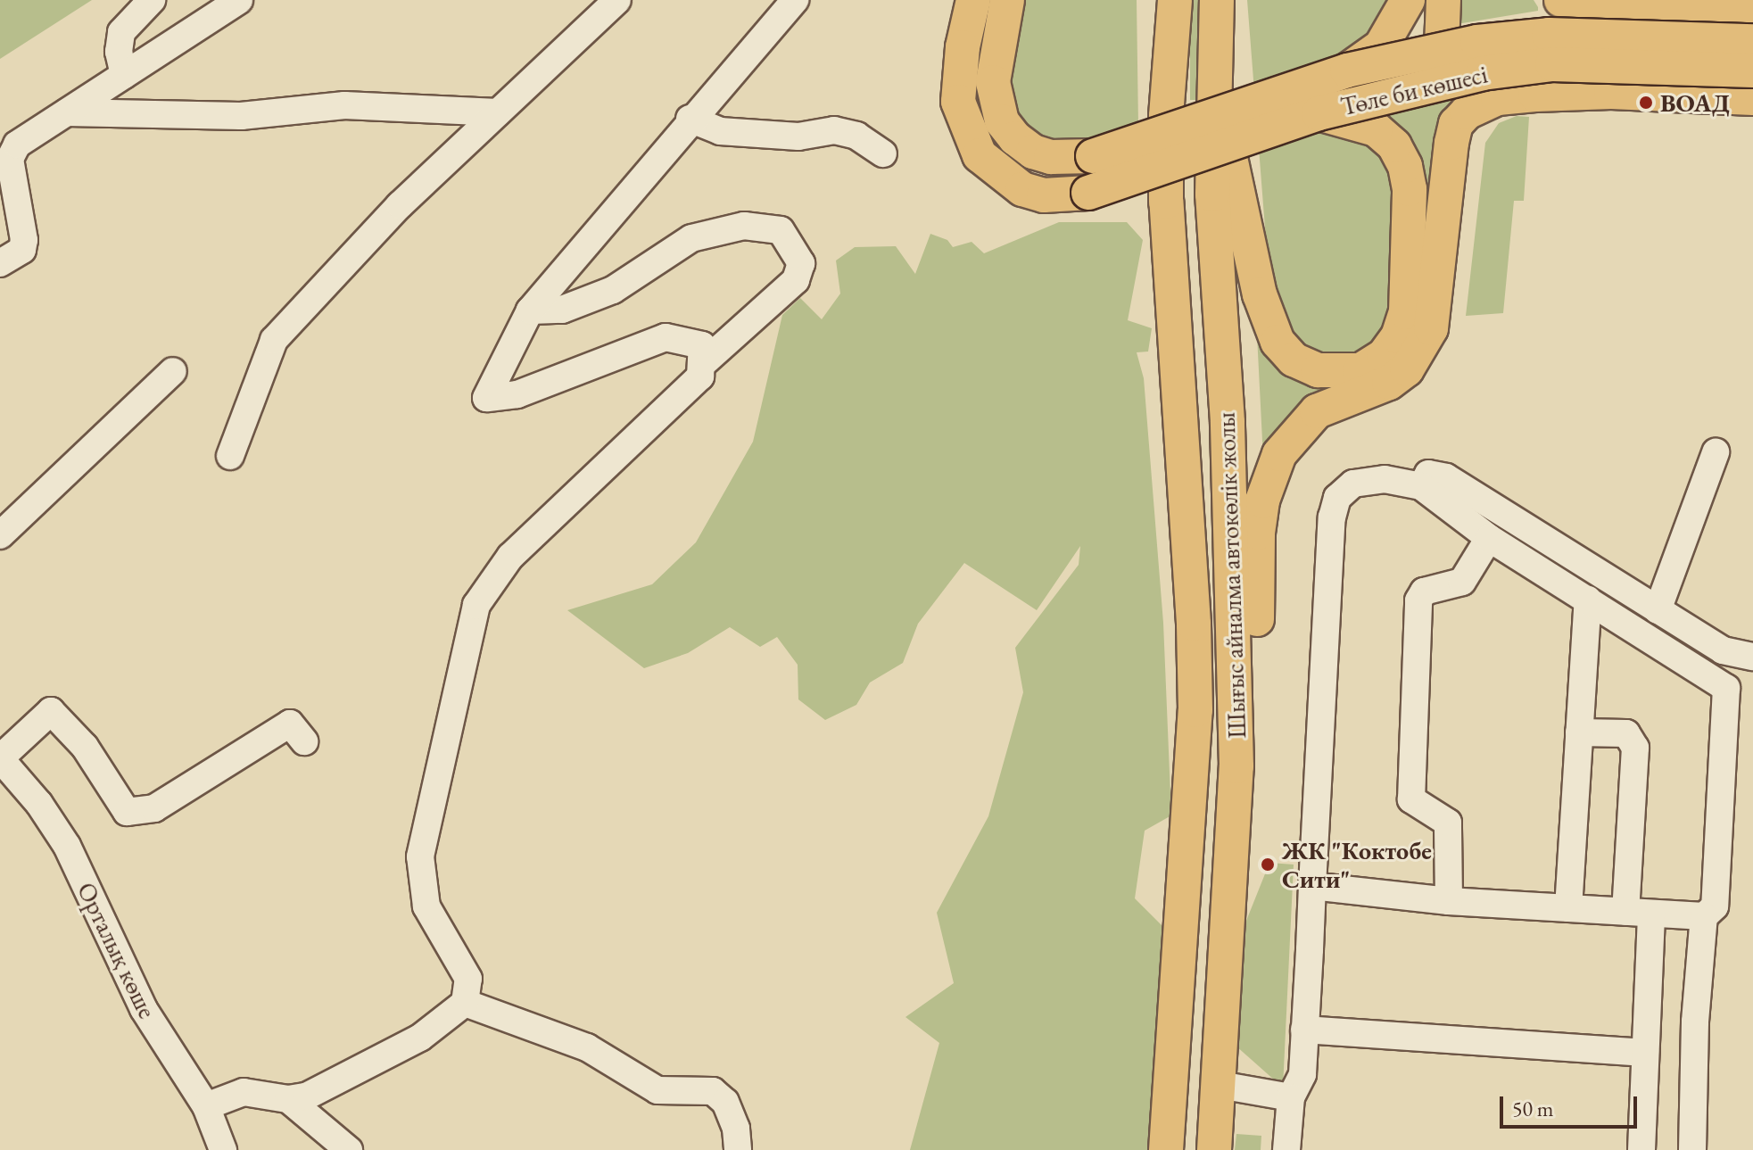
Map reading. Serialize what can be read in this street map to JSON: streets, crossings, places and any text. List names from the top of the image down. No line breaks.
{"streets":{"main road":["Төле би көшесі","Шығыс айналма автокөлік жолы"],"street":["Орталық көше"]},"places":["ВОАД","ЖК \"Коктобе Сити\""],"scale_bar":"50 m"}
